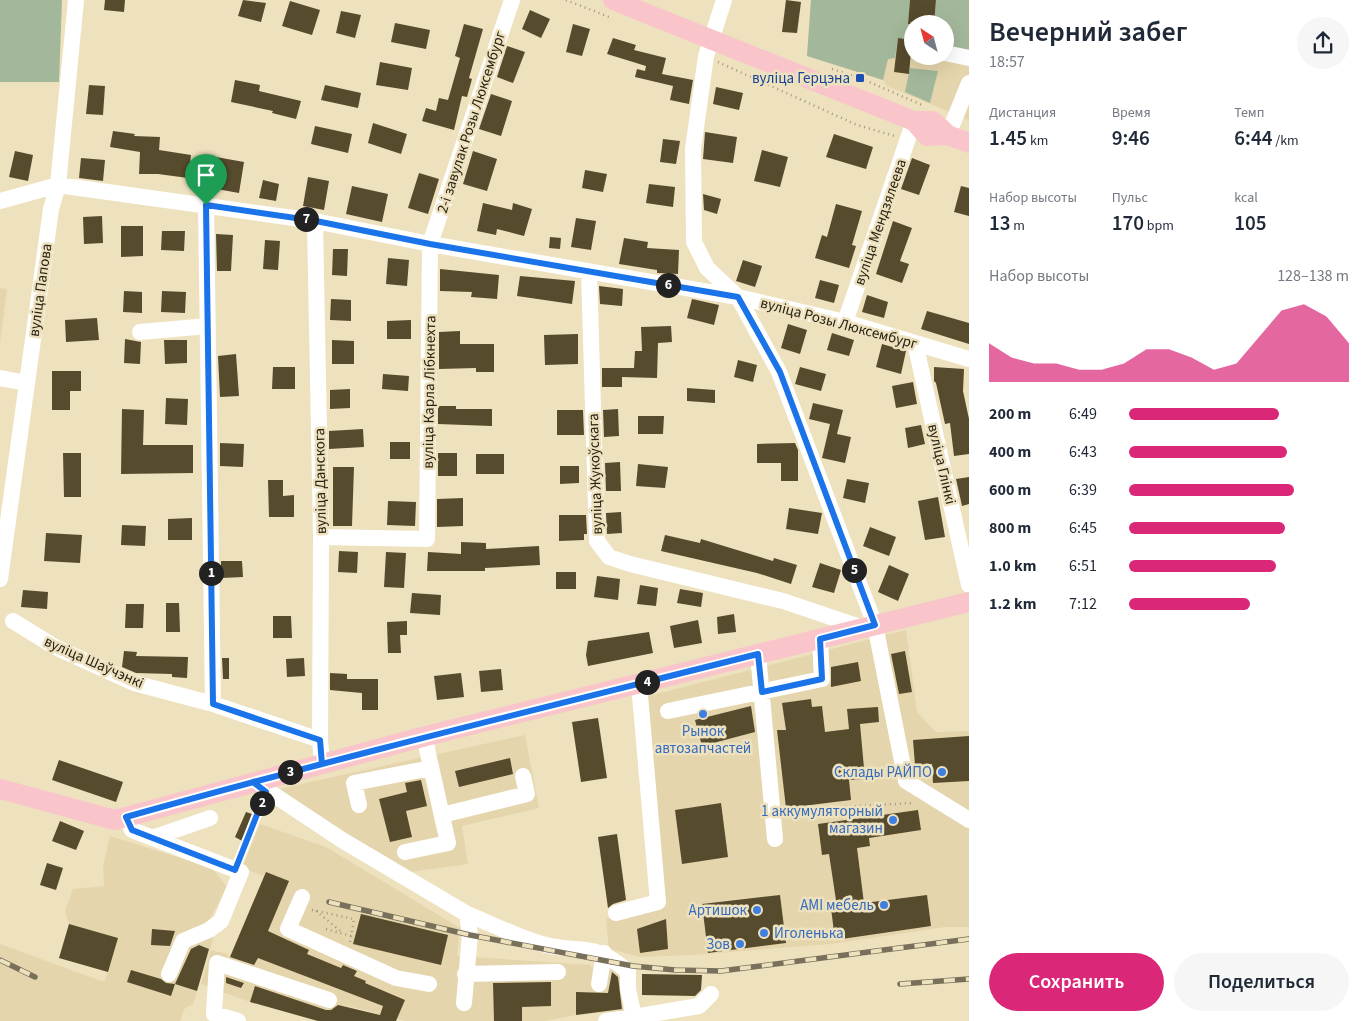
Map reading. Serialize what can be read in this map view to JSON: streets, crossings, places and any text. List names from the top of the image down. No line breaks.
{"streets":{"street":["2-і завулак Розы Люксембург","вуліца Мендзялеева","вуліца Папова","вуліца Розы Люксембург","вуліца Карла Лібкнехта","вуліца Глінкі","вуліца Жукоўскага","вуліца Данскога","вуліца Шаўчэнкі"]},"crossings":[["2-і завулак Розы Люксембург","вуліца Розы Люксембург"],["2-і завулак Розы Люксембург","вуліца Карла Лібкнехта"],["вуліца Мендзялеева","вуліца Розы Люксембург"],["вуліца Папова","вуліца Розы Люксембург"],["вуліца Розы Люксембург","вуліца Карла Лібкнехта"],["вуліца Розы Люксембург","вуліца Глінкі"],["вуліца Розы Люксембург","вуліца Жукоўскага"],["вуліца Розы Люксембург","вуліца Данскога"],["вуліца Карла Лібкнехта","вуліца Данскога"],["вуліца Данскога","вуліца Шаўчэнкі"]],"places":{"transit":["вуліца Герцэна"],"other":["Рынок автозапчастей","Склады РАЙПО","1 аккумуляторный магазин","AMI мебель","Артишок","Иголенька","Зов"]},"north":"top left","page":{"heading":["Вечерний забег","18:57"],"stats":[["Дистанция","1.45 km"],["Время","9:46"],["Темп","6:44 /km"],["Набор высоты","13 m"],["Пульс","170 bpm"],["kcal","105"]],"pins":["7","6","5","1","4","3","2"],"chart":["Набор высоты","128–138 m"],"list":[{"name":"200 m","note":"6:49"},{"name":"400 m","note":"6:43"},{"name":"600 m","note":"6:39"},{"name":"800 m","note":"6:45"},{"name":"1.0 km","note":"6:51"},{"name":"1.2 km","note":"7:12"}],"buttons":["Сохранить","Поделиться"]}}
